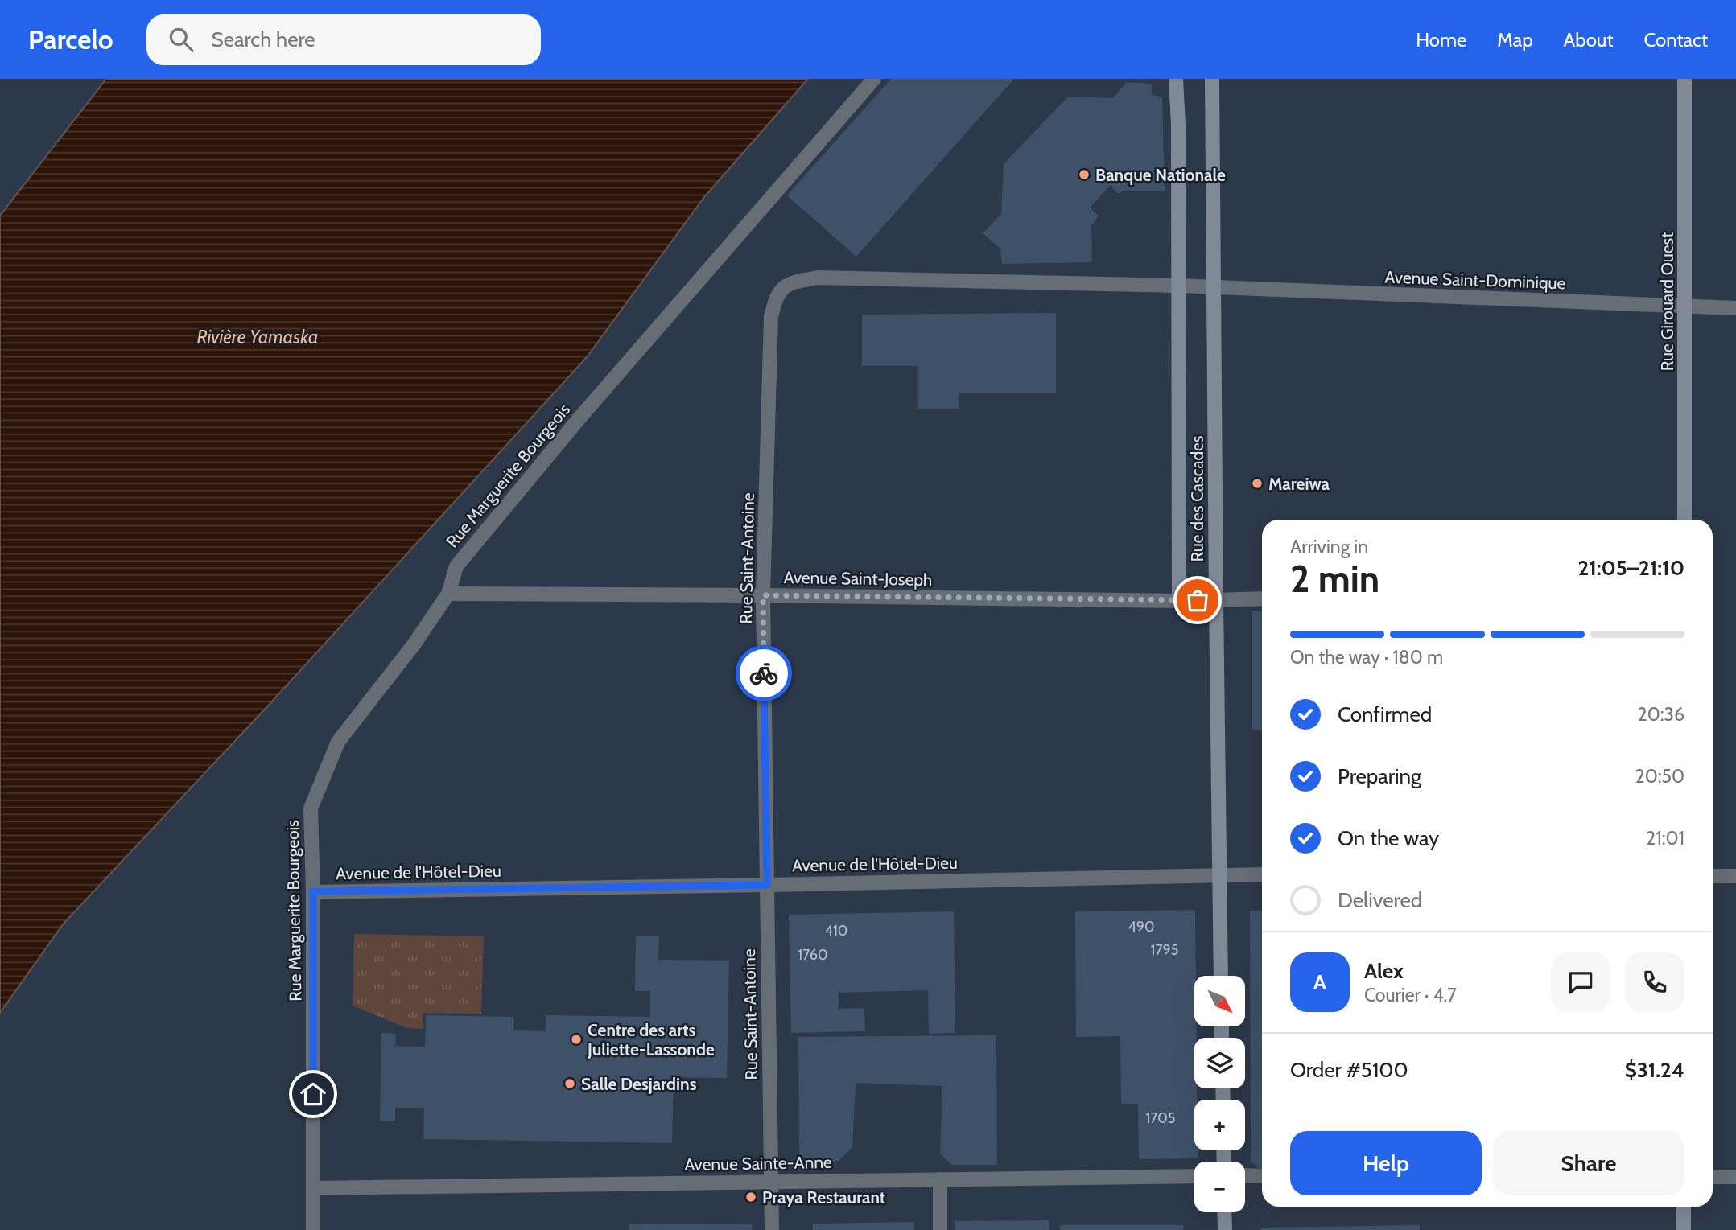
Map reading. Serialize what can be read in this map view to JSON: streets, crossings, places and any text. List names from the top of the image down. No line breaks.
{"streets":{"street":["Avenue Saint-Dominique","Rue Girouard Ouest","Rue Marguerite Bourgeois","Rue des Cascades","Rue Saint-Antoine","Avenue Saint-Joseph","Avenue de l'Hôtel-Dieu","Avenue Sainte-Anne"]},"crossings":[["Avenue Saint-Dominique","Rue Girouard Ouest"],["Avenue Saint-Dominique","Rue des Cascades"],["Avenue Saint-Dominique","Rue Saint-Antoine"],["Rue Marguerite Bourgeois","Avenue Saint-Joseph"],["Rue Marguerite Bourgeois","Avenue de l'Hôtel-Dieu"],["Rue Marguerite Bourgeois","Avenue Sainte-Anne"],["Rue des Cascades","Rue Saint-Antoine"],["Rue des Cascades","Avenue Saint-Joseph"],["Rue des Cascades","Avenue de l'Hôtel-Dieu"],["Rue Saint-Antoine","Avenue Saint-Joseph"],["Rue Saint-Antoine","Avenue de l'Hôtel-Dieu"],["Rue Saint-Antoine","Avenue Sainte-Anne"]],"water":["Rivière Yamaska"],"places":["Banque Nationale","Mareiwa","Centre des arts Juliette-Lassonde","Salle Desjardins","Praya Restaurant"],"house_numbers":["490","410","1795","1760","1705"],"north":"bottom right","page":{"header":"Parcelo","search":"Search here","nav":["Home","Map","About","Contact"],"heading":["2 min","Arriving in","21:05–21:10"],"panel":["Alex","Courier · 4.7","Order #5100","$31.24"],"bar":"On the way · 180 m","list":[["Confirmed","20:36"],["Preparing","20:50"],["On the way","21:01"],"Delivered"],"round":"A","map_buttons":["+","−"],"buttons":["Help","Share"]}}
